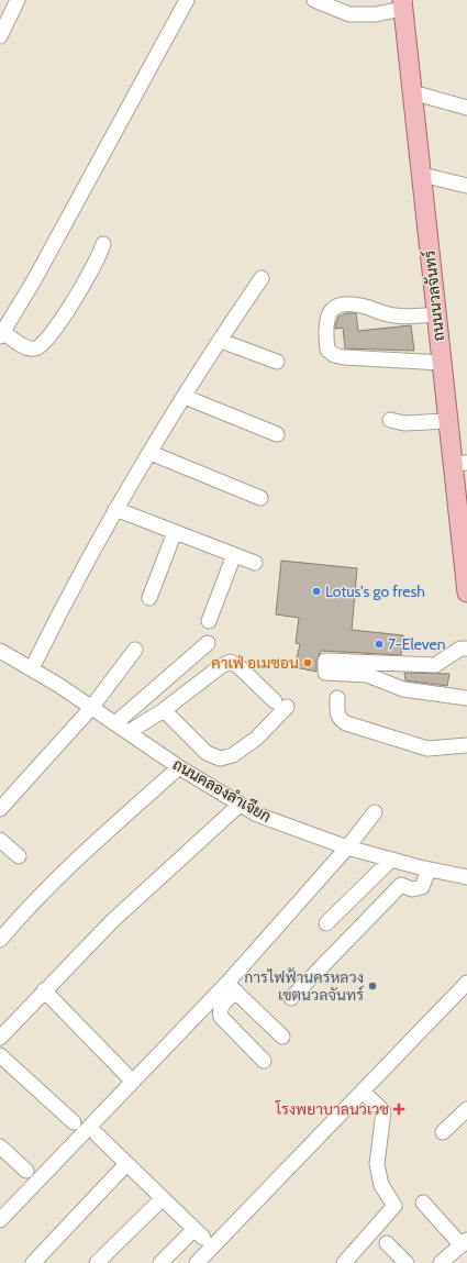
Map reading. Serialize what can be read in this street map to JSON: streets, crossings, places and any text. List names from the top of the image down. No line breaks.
{"streets":{"main road":["ถนนนวลจันทร์"],"street":["ถนนคลองลำเจียก"]},"places":{"other":["Lotus's go fresh","7-Eleven","คาเฟ่ อเมซอน","การไฟฟ้านครหลวง เขตนวลจันทร์"],"health":["โรงพยาบาลนวเวช"]}}
